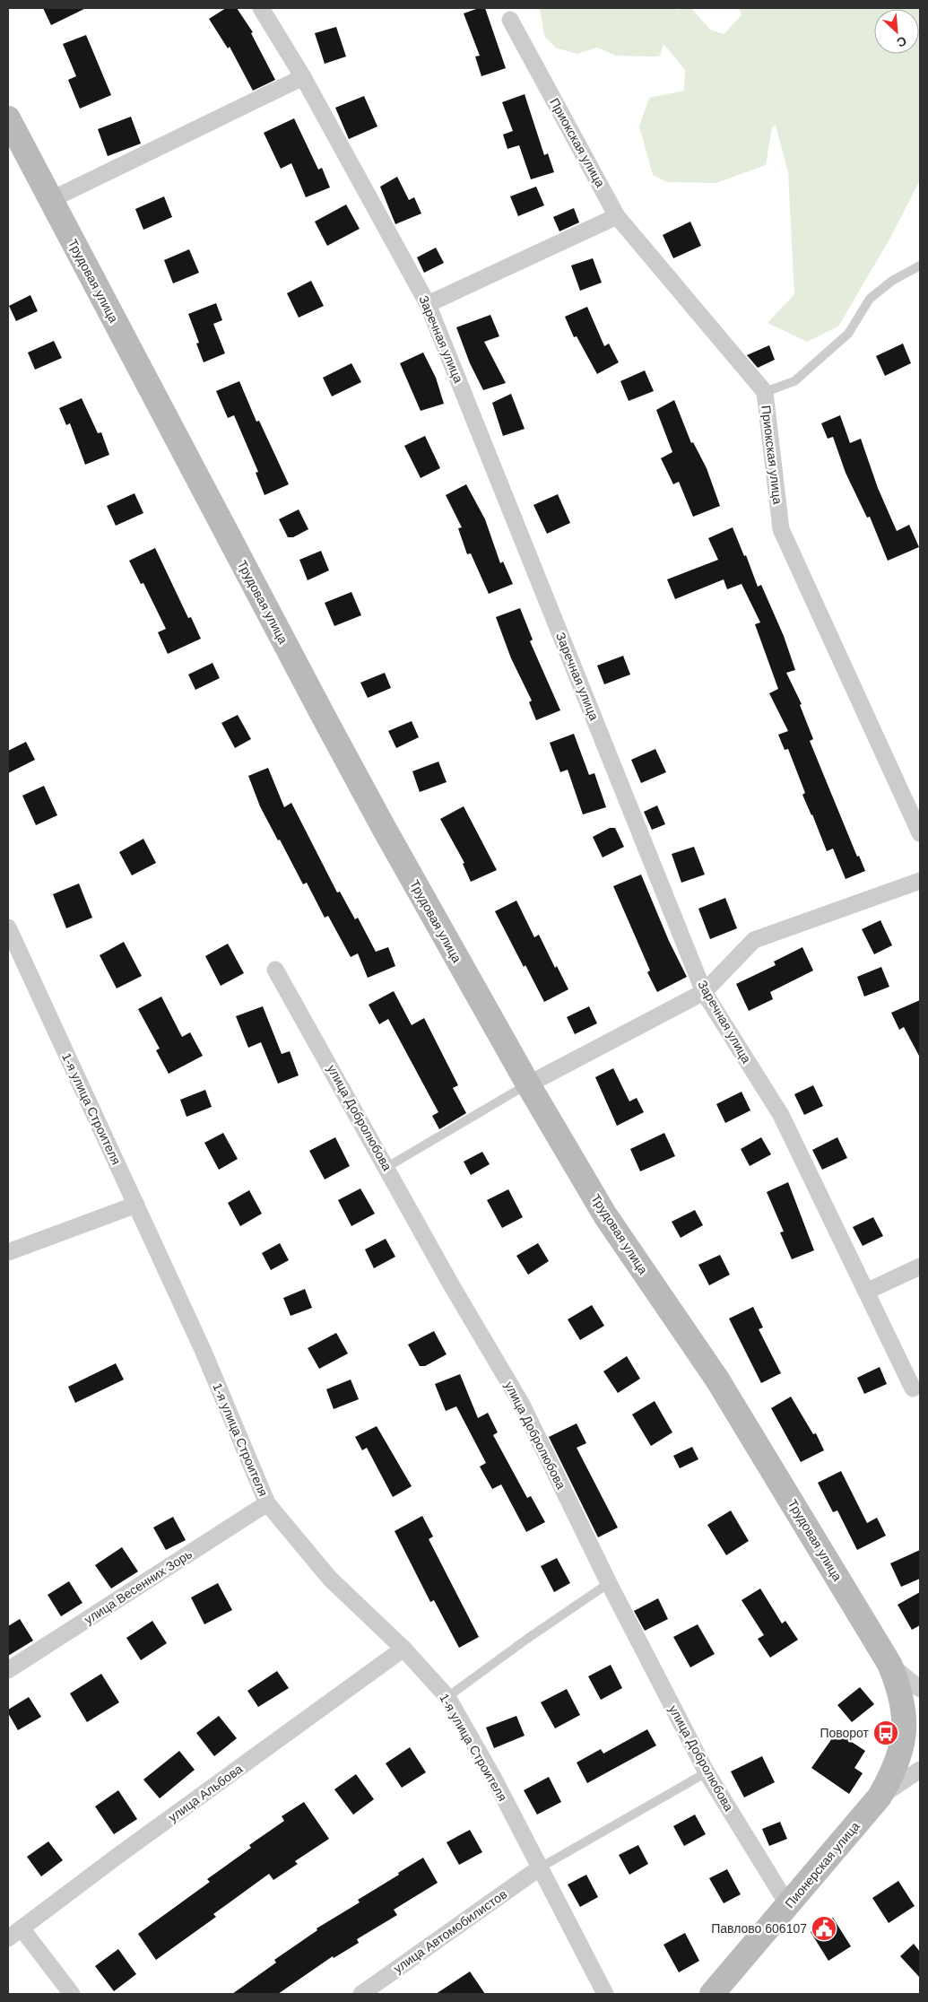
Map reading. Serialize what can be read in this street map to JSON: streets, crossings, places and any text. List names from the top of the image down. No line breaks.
{"streets":{"street":["Приокская улица","Трудовая улица","Заречная улица","1-я улица Строителя","улица Добролюбова","улица Весенних Зорь","улица Альбова","Пионерская улица","улица Автомобилистов"]},"crossings":[["Трудовая улица","Пионерская улица"],["1-я улица Строителя","улица Весенних Зорь"],["1-я улица Строителя","улица Альбова"],["1-я улица Строителя","улица Автомобилистов"],["улица Добролюбова","Пионерская улица"]],"places":{"bus stop":["Поворот"],"public building":["Павлово 606107"]},"north":"bottom right"}
